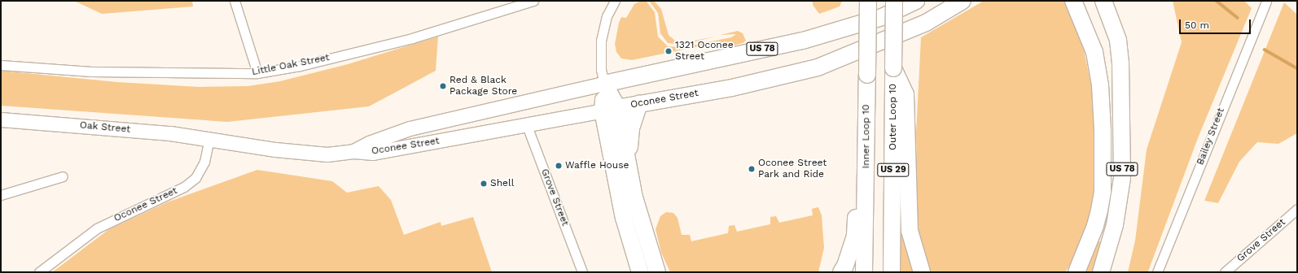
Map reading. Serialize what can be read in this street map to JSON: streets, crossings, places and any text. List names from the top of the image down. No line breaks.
{"streets":{"highway":["US 78","Oconee Street","Outer Loop 10","Inner Loop 10","US 29"],"main road":["Oak Street"],"street":["Little Oak Street","Bailey Street","Grove Street"]},"crossings":[["Oconee Street","Oak Street"],["Oconee Street","Grove Street"]],"places":["1321 Oconee Street","Red & Black Package Store","Waffle House","Oconee Street Park and Ride","Shell"],"scale_bar":"50 m"}
